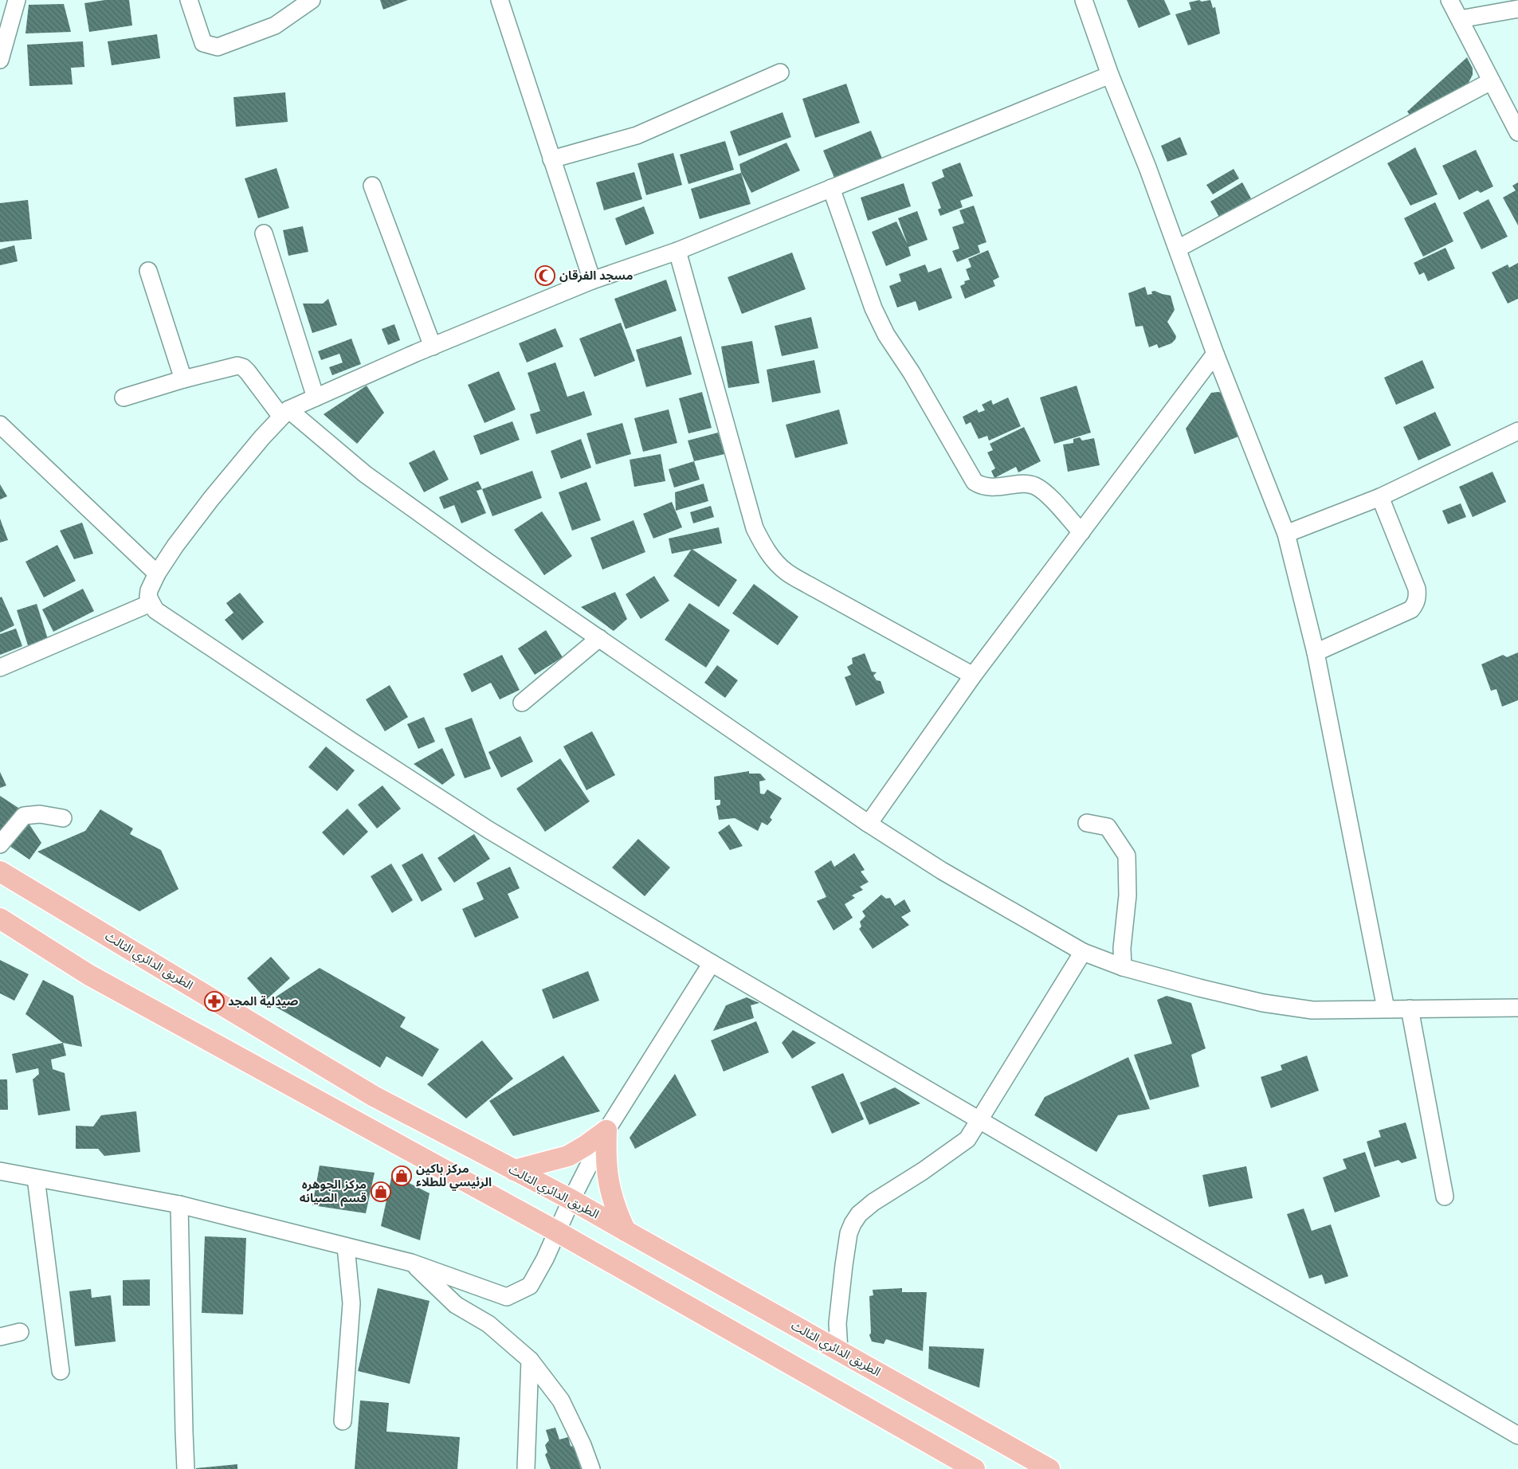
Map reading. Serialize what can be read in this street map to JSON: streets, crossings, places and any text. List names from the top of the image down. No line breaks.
{"streets":{"main road":["الطريق الدائري الثالث"]},"places":{"mosque":["مسجد الفرقان"],"pharmacy":["صيدلية المجد"],"shop":["مركز باكين الرئيسي للطلاء","مركز الجوهره قسم الصيانه"]}}
